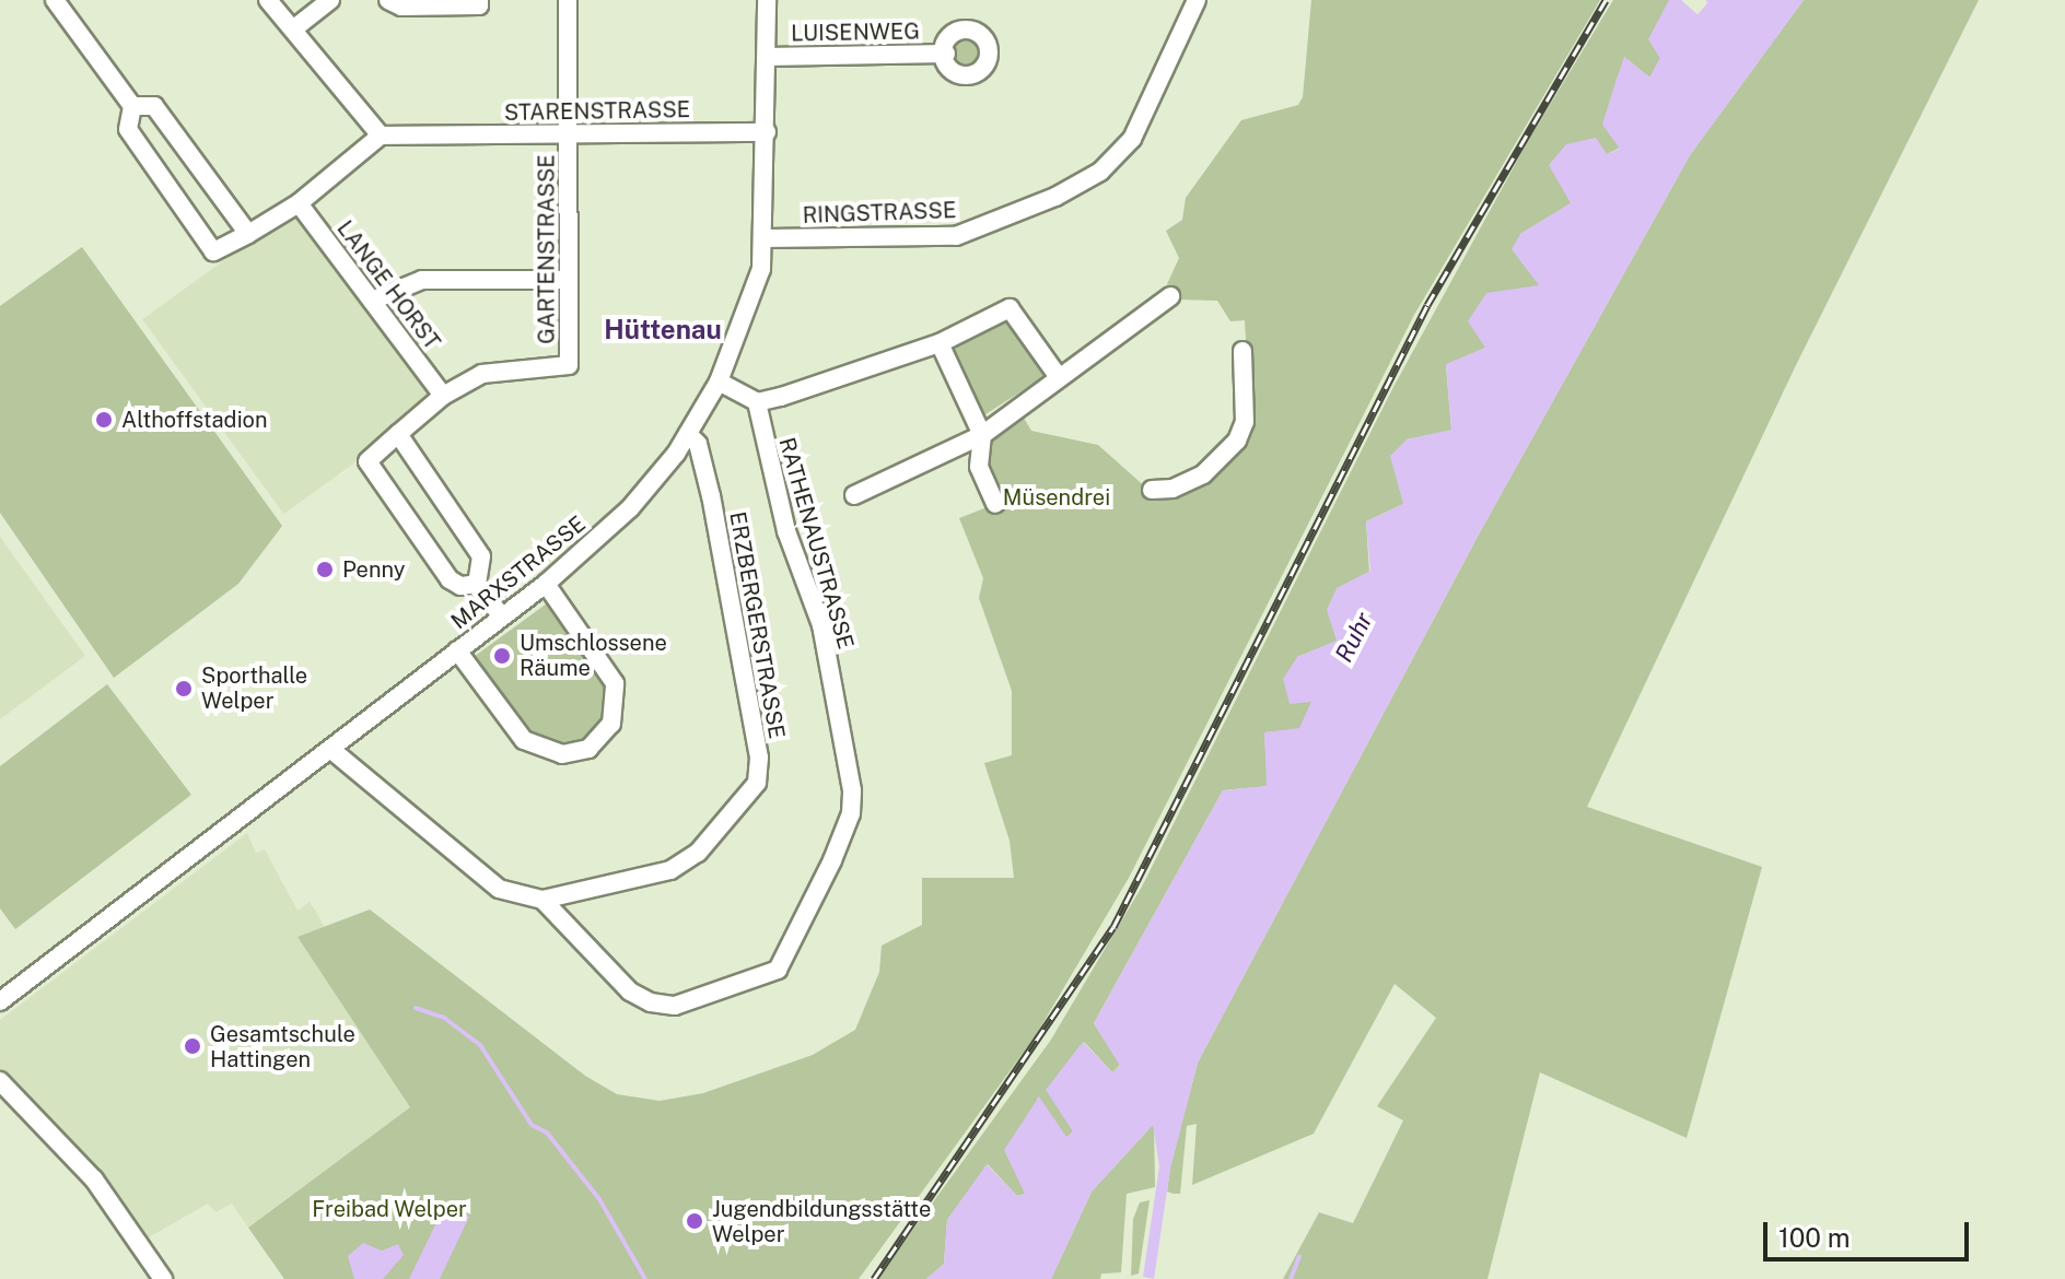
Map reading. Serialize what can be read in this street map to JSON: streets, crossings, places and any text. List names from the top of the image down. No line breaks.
{"streets":{"street":["LUISENWEG","STARENSTRASSE","RINGSTRASSE","GARTENSTRASSE","LANGE HORST","RATHENAUSTRASSE","MARXSTRASSE","ERZBERGERSTRASSE"]},"crossings":[["LUISENWEG","MARXSTRASSE"],["STARENSTRASSE","GARTENSTRASSE"],["STARENSTRASSE","MARXSTRASSE"],["RINGSTRASSE","MARXSTRASSE"],["GARTENSTRASSE","LANGE HORST"],["RATHENAUSTRASSE","ERZBERGERSTRASSE"],["MARXSTRASSE","ERZBERGERSTRASSE"]],"districts":["Hüttenau"],"water":["Ruhr"],"parks":["Müsendrei","Freibad Welper"],"places":["Althoffstadion","Penny","Umschlossene Räume","Sporthalle Welper","Gesamtschule Hattingen","Jugendbildungsstätte Welper"],"scale_bar":"100 m"}
